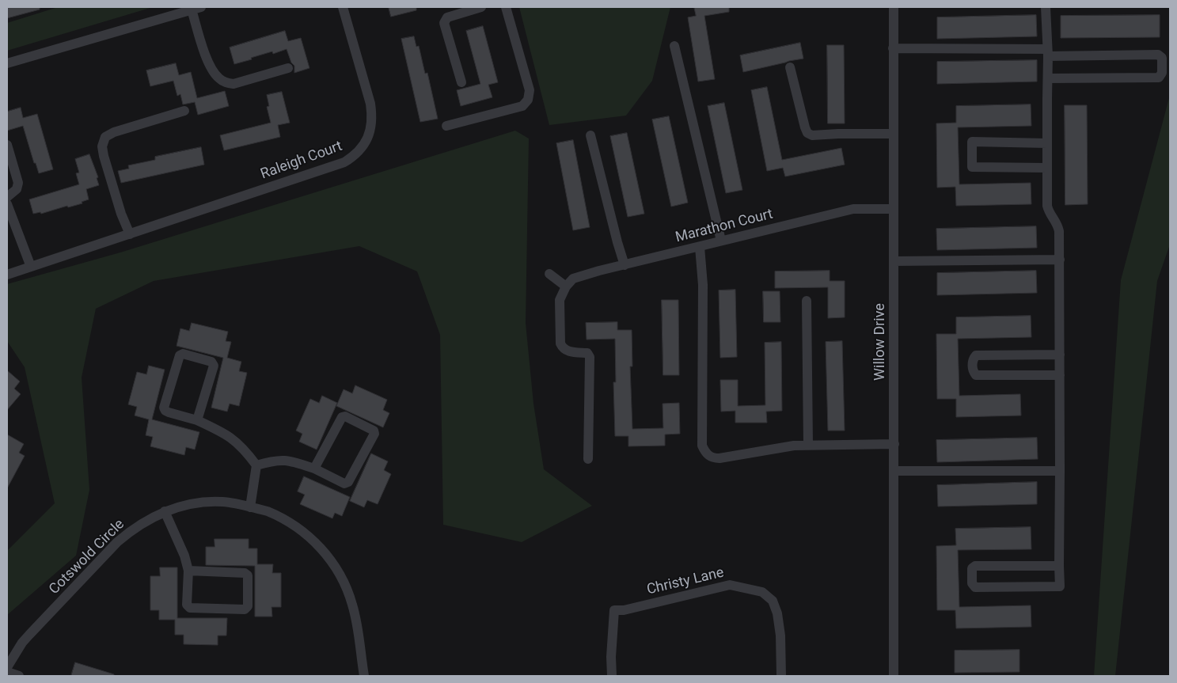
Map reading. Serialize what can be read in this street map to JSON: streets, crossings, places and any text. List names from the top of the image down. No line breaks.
{"streets":{"street":["Raleigh Court","Marathon Court","Willow Drive","Cotswold Circle","Christy Lane"]},"crossings":[["Marathon Court","Willow Drive"]]}
